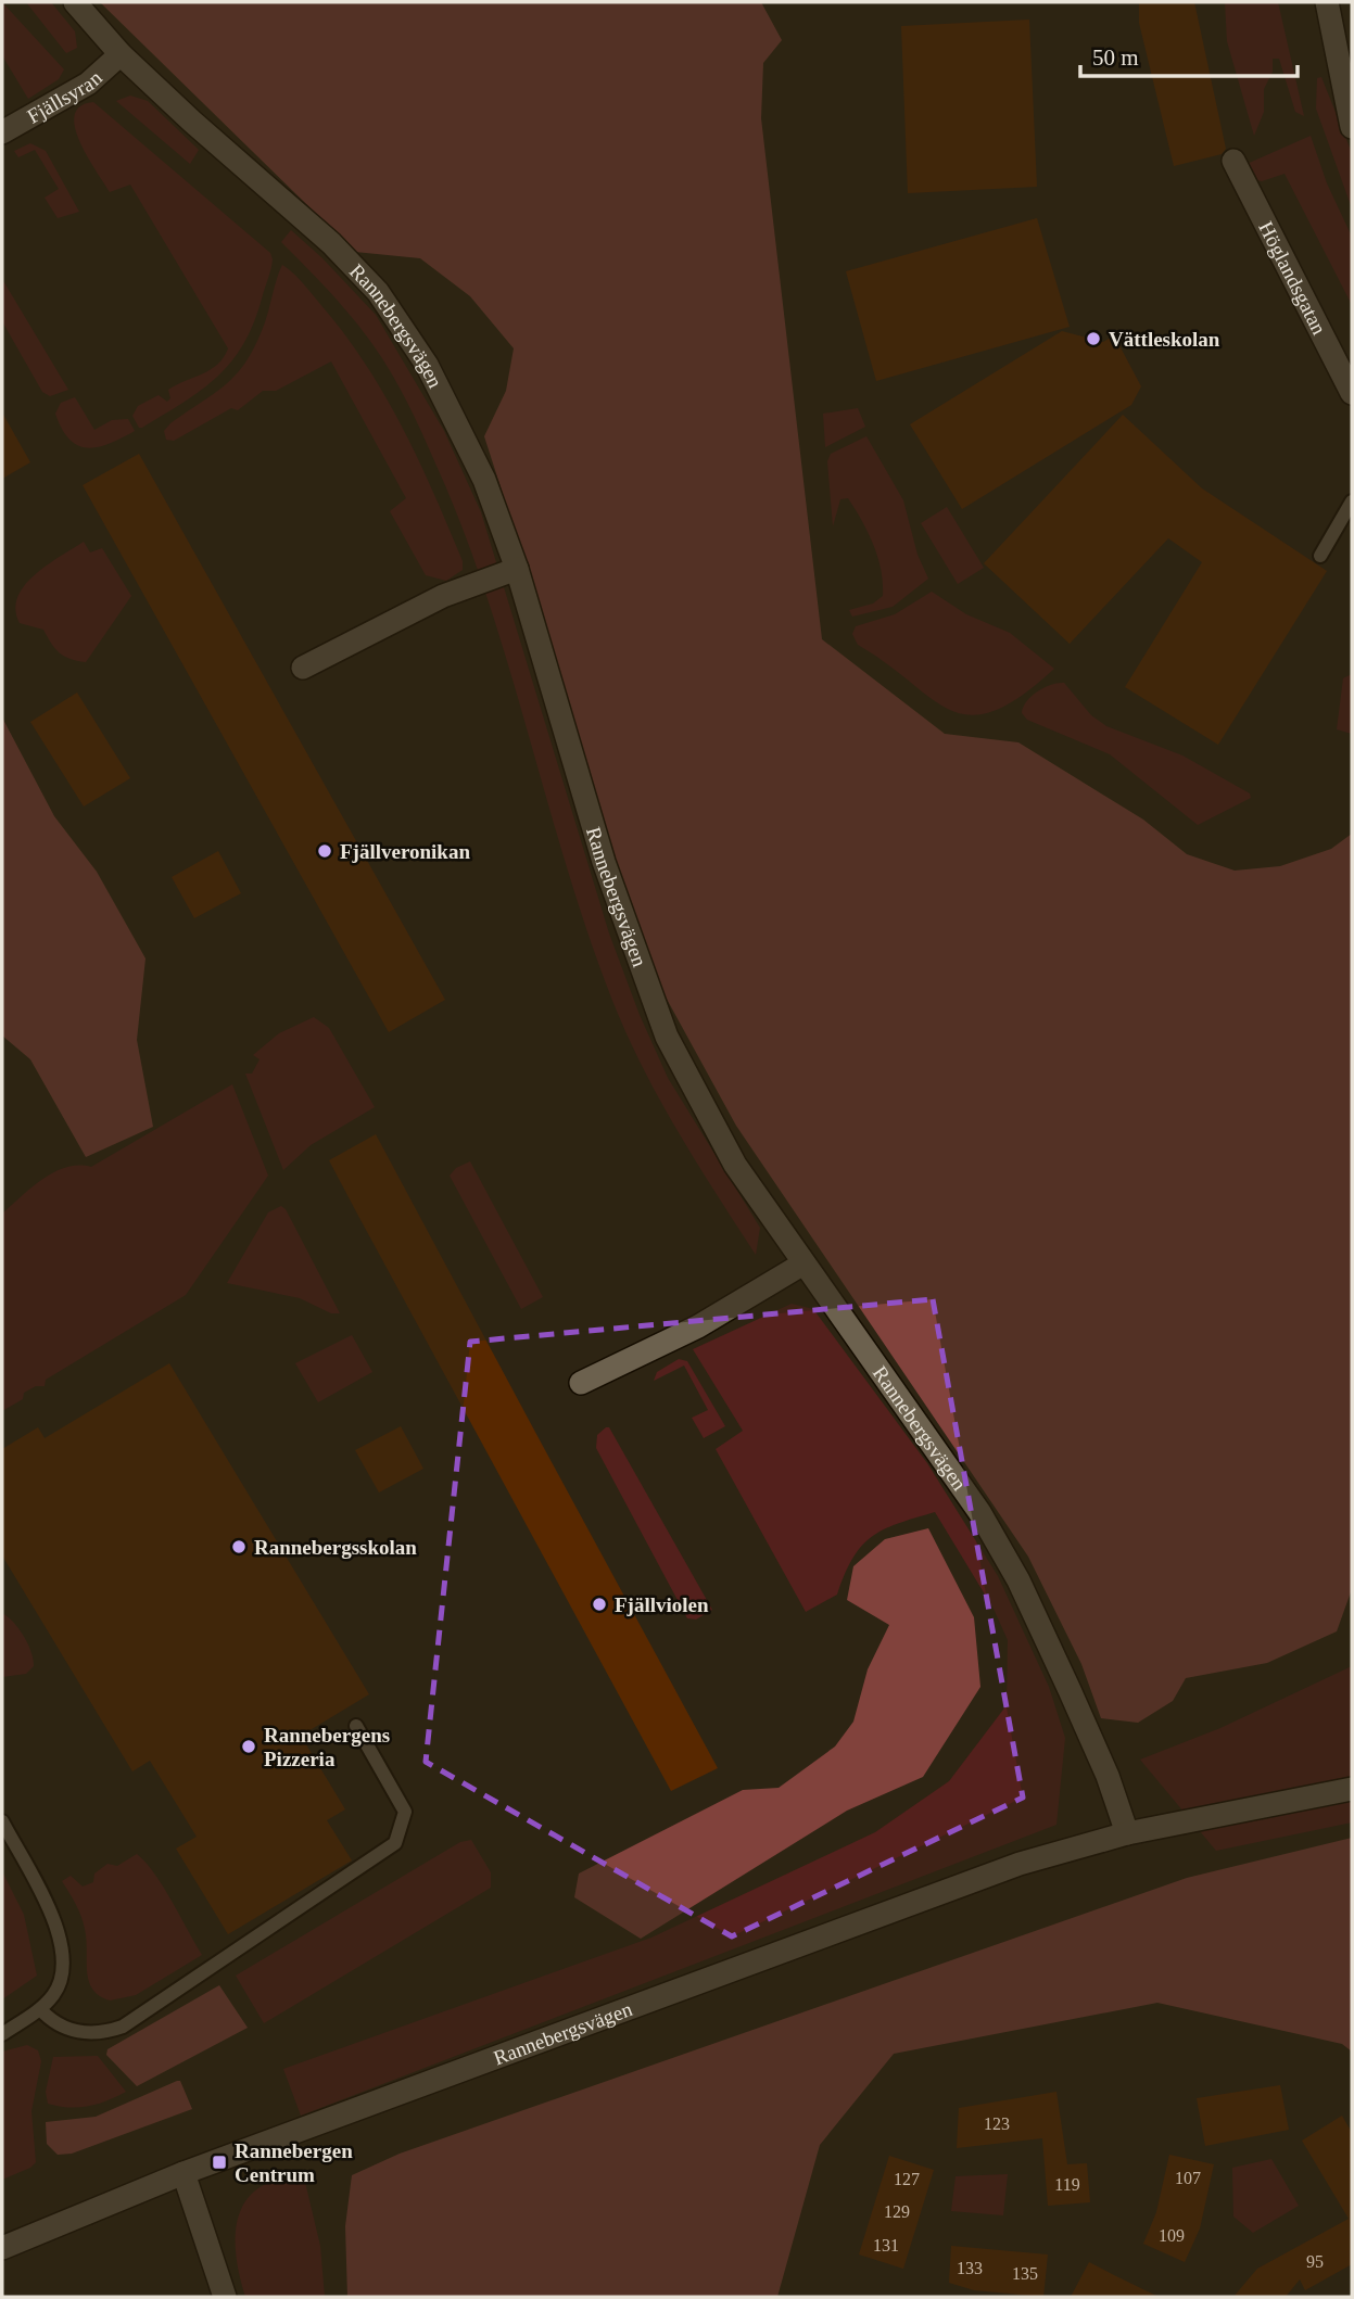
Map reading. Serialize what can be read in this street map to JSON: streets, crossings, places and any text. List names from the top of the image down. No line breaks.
{"streets":{"street":["Fjällsyran","Höglandsgatan","Rannebergsvägen"]},"crossings":[["Fjällsyran","Rannebergsvägen"]],"places":{"other":["Vättleskolan","Fjällveronikan","Rannebergsskolan","Fjällviolen","Rannebergens Pizzeria"],"transit":["Rannebergen Centrum"]},"house_numbers":["123","107","127","119","129","109","131","95","133","135"],"scale_bar":"50 m"}
